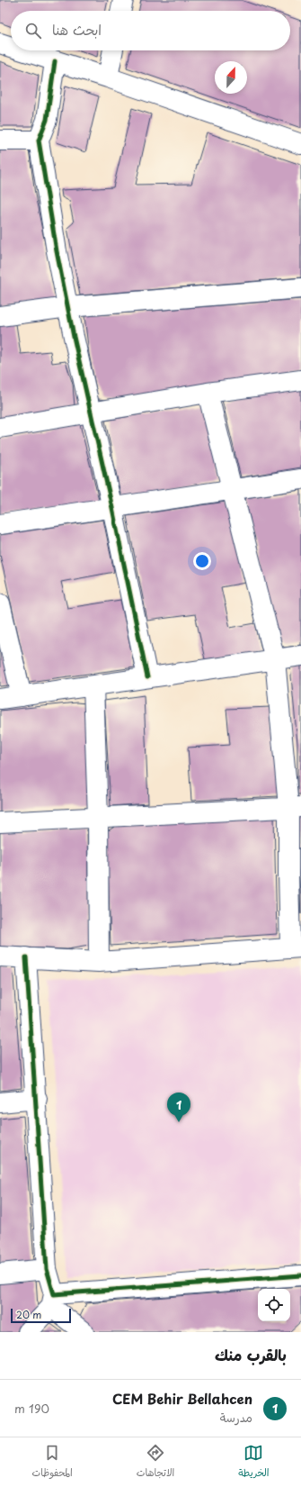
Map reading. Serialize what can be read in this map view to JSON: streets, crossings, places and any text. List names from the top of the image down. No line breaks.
{"scale_bar":"20 m","north":"top","page":{"search":"ابحث هنا","pins":"1","scale":"20 m","heading":"بالقرب منك","list":[{"mark":"1","name":"CEM Behir Bellahcen","note":"مدرسة","value":"190 m"}],"nav":["الخريطة","الاتجاهات","المحفوظات"]}}
